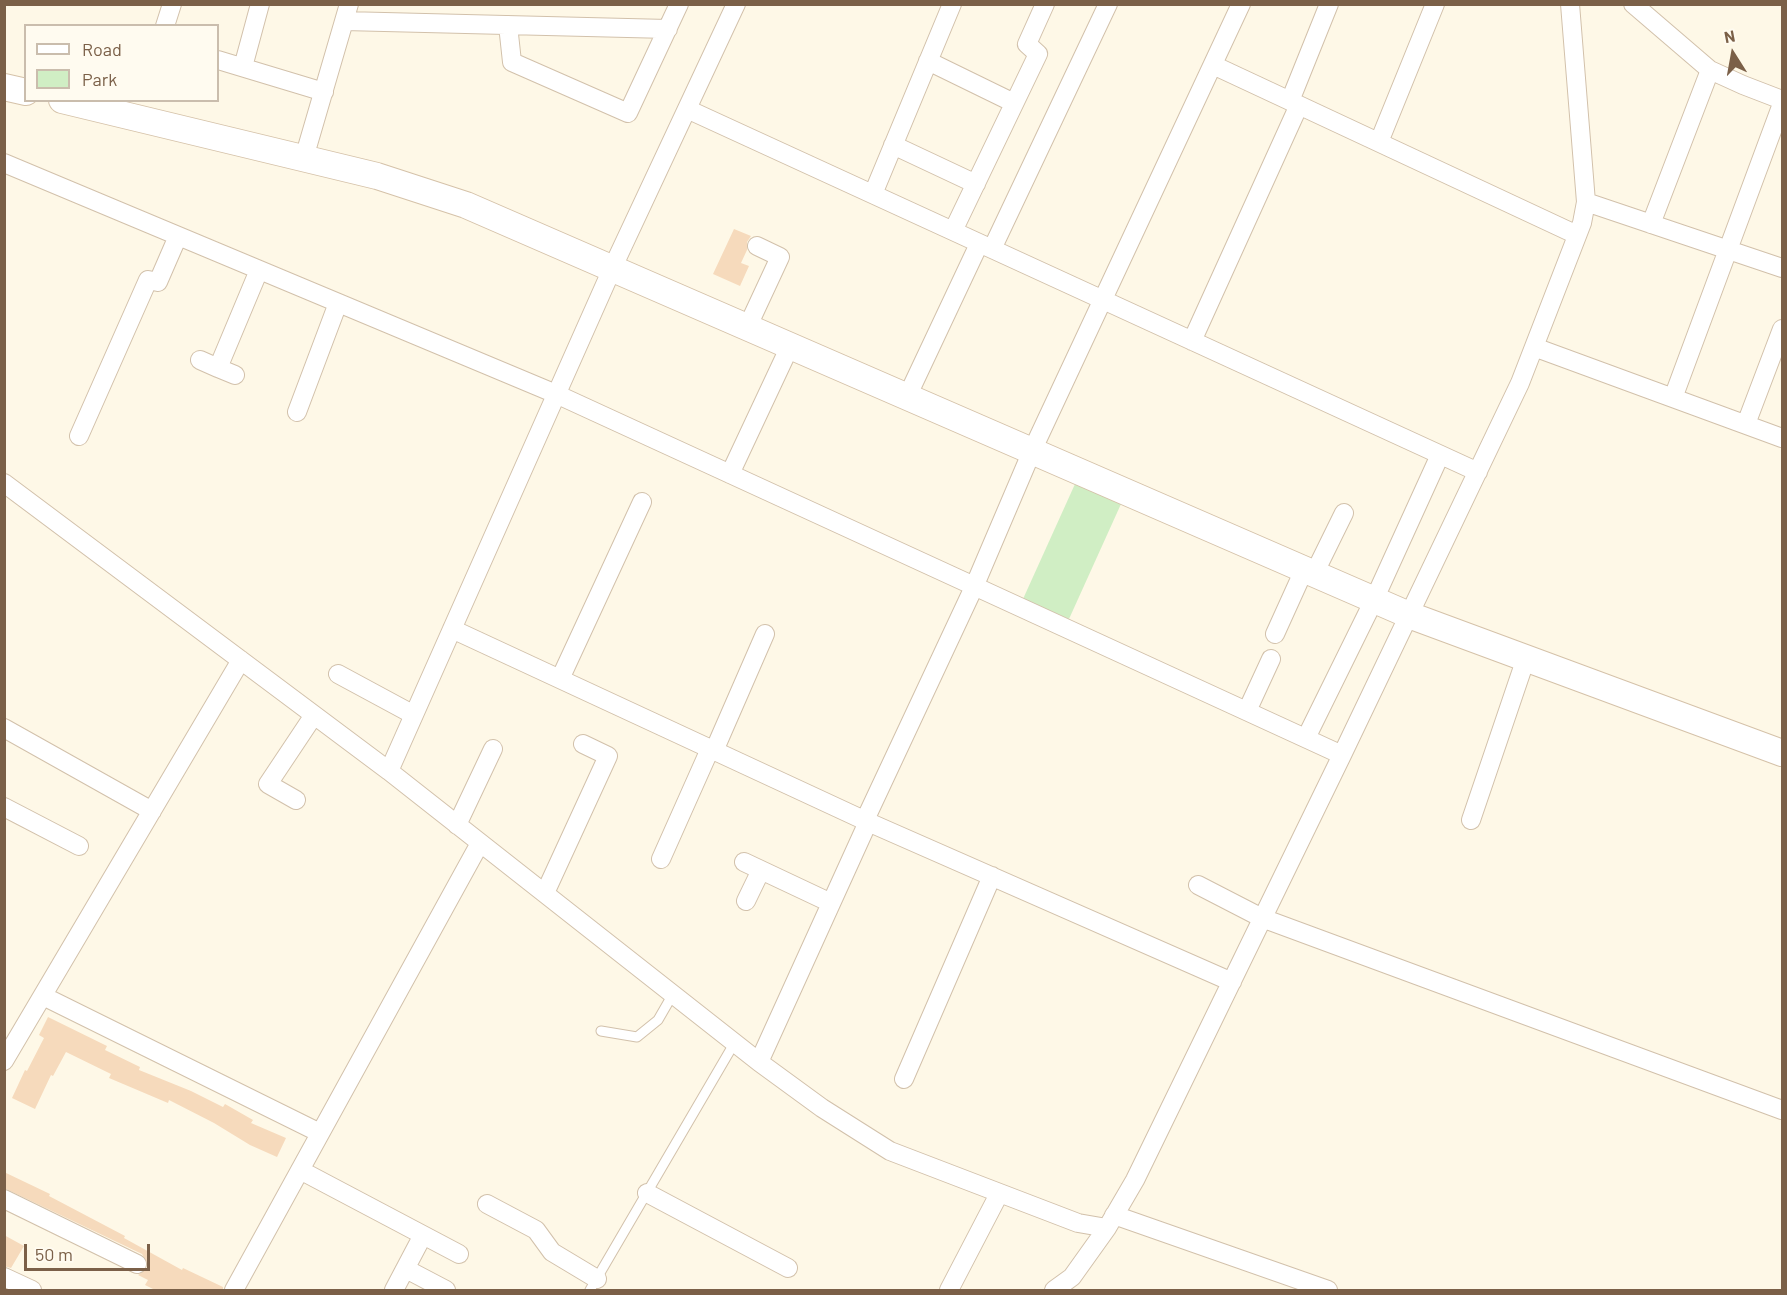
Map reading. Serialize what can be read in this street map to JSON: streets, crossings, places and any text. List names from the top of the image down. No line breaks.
{"legend":["Road","Park"],"scale_bar":"50 m","north":"top"}
